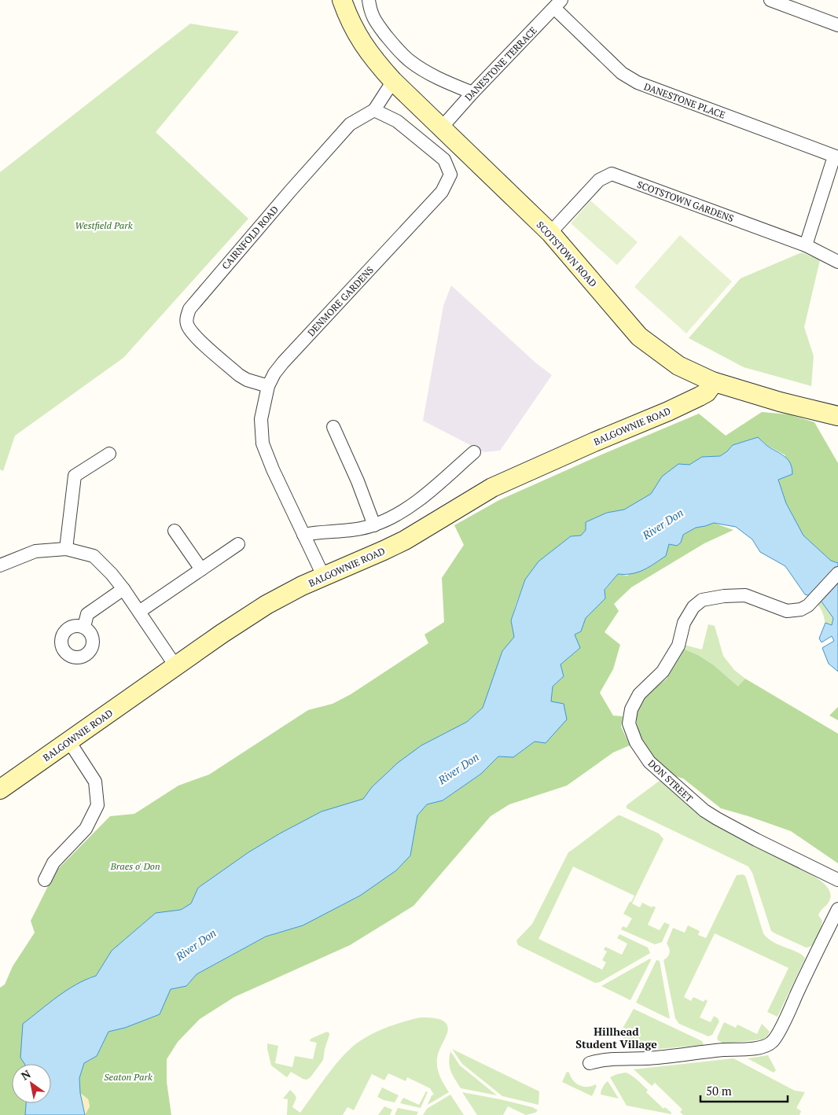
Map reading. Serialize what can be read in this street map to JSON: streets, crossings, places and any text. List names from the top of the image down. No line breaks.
{"streets":{"street":["DANESTONE TERRACE","DANESTONE PLACE","SCOTSTOWN GARDENS","CAIRNFOLD ROAD","SCOTSTOWN ROAD","DENMORE GARDENS","BALGOWNIE ROAD","DON STREET"]},"crossings":[["DANESTONE TERRACE","DANESTONE PLACE"],["DANESTONE TERRACE","SCOTSTOWN ROAD"],["SCOTSTOWN GARDENS","SCOTSTOWN ROAD"],["CAIRNFOLD ROAD","SCOTSTOWN ROAD"],["CAIRNFOLD ROAD","DENMORE GARDENS"],["SCOTSTOWN ROAD","BALGOWNIE ROAD"],["DENMORE GARDENS","BALGOWNIE ROAD"]],"districts":["Hillhead Student Village"],"water":["River Don"],"parks":["Westfield Park","Braes o' Don","Seaton Park"],"scale_bar":"50 m","north":"top left"}
